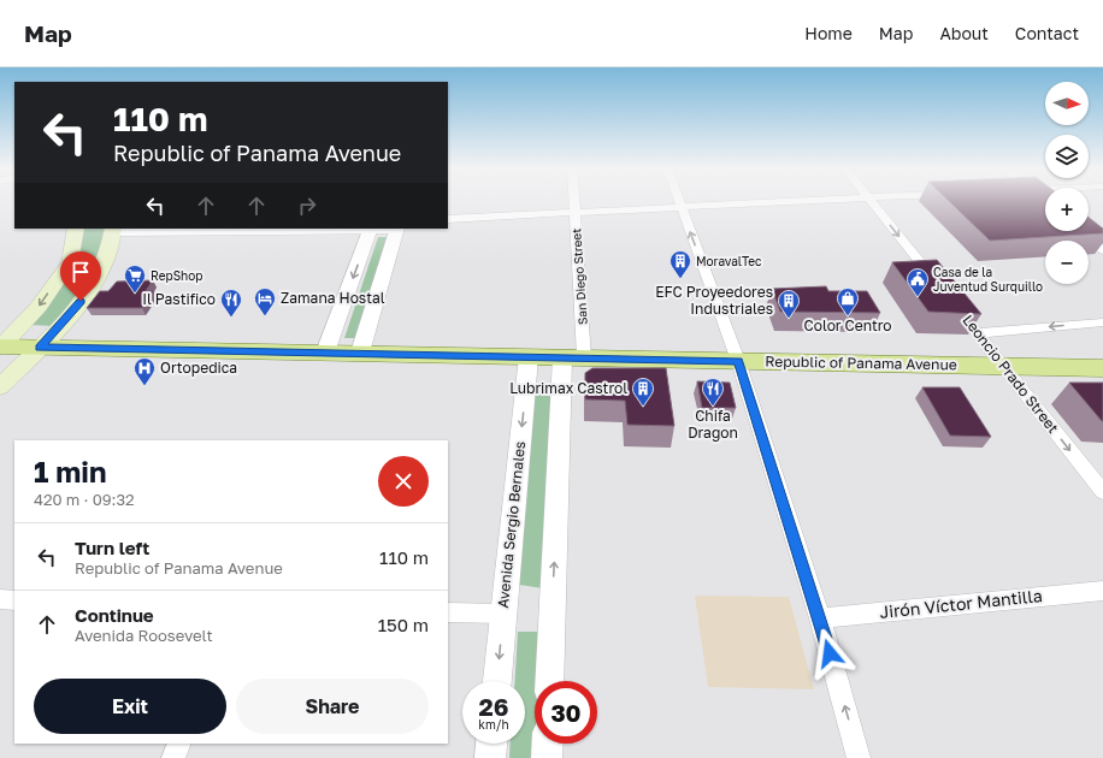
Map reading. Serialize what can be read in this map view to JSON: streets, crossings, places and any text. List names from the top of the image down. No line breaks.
{"streets":{"main road":["Republic of Panama Avenue"],"street":["San Diego Street","Leoncio Prado Street","Avenida Sergio Bernales","Jirón Víctor Mantilla"]},"crossings":[["San Diego Street","Republic of Panama Avenue"],["Republic of Panama Avenue","Leoncio Prado Street"],["Republic of Panama Avenue","Avenida Sergio Bernales"]],"one_way":["Leoncio Prado Street"],"places":{"building":["MoravalTec","EFC Proyeedores Industriales","Lubrimax Castrol"],"supermarket":["RepShop"],"public building":["Casa de la Juventud Surquillo"],"hotel":["Zamana Hostal"],"shop":["Color Centro"],"restaurant":["Il Pastifico","Chifa Dragon"],"hospital":["Ortopedica"]},"north":"right","page":{"header":"Map","nav":["Home","Map","About","Contact"],"map_buttons":["+","−"],"turn":["110 m","Republic of Panama Avenue"],"heading":["1 min","420 m · 09:32"],"list":[{"name":"Turn left","note":"Republic of Panama Avenue","value":"110 m"},{"name":"Continue","note":"Avenida Roosevelt","value":"150 m"}],"buttons":["Exit","Share"],"speed":"26 km/h","limit":"30"}}
